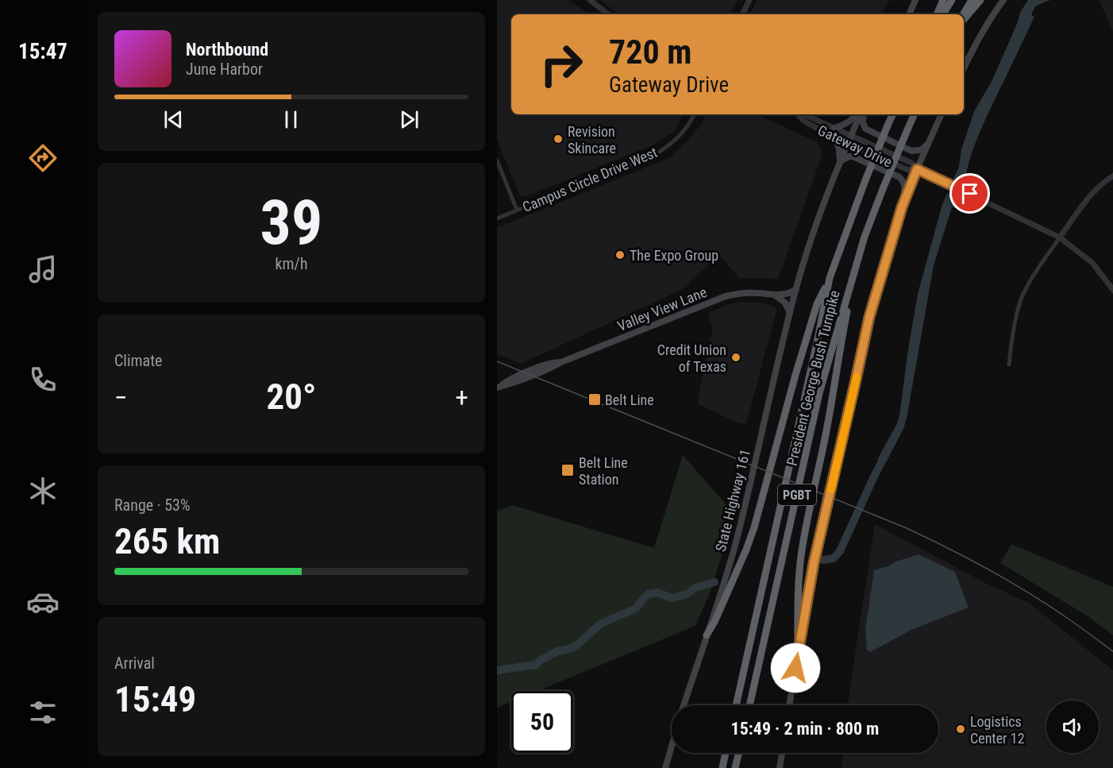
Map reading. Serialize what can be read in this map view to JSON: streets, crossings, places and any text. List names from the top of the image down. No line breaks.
{"streets":{"highway":["President George Bush Turnpike","PGBT"],"main road":["Valley View Lane","State Highway 161"],"street":["Gateway Drive","Campus Circle Drive West"]},"crossings":[["Valley View Lane","State Highway 161"]],"places":{"other":["Revision Skincare","The Expo Group","Credit Union of Texas","Logistics Center 12"],"transit":["Belt Line","Belt Line Station"]},"page":{"tabs":"15:47","turn":["720 m","Gateway Drive"],"song":["Northbound","June Harbor"],"tile":[["39","km/h"],"Climate",["Range · 53%","265 km"],["Arrival","15:49"]],"heat":["−","20°","+"],"limit":"50","trip":"15:49 · 2 min · 800 m"}}
